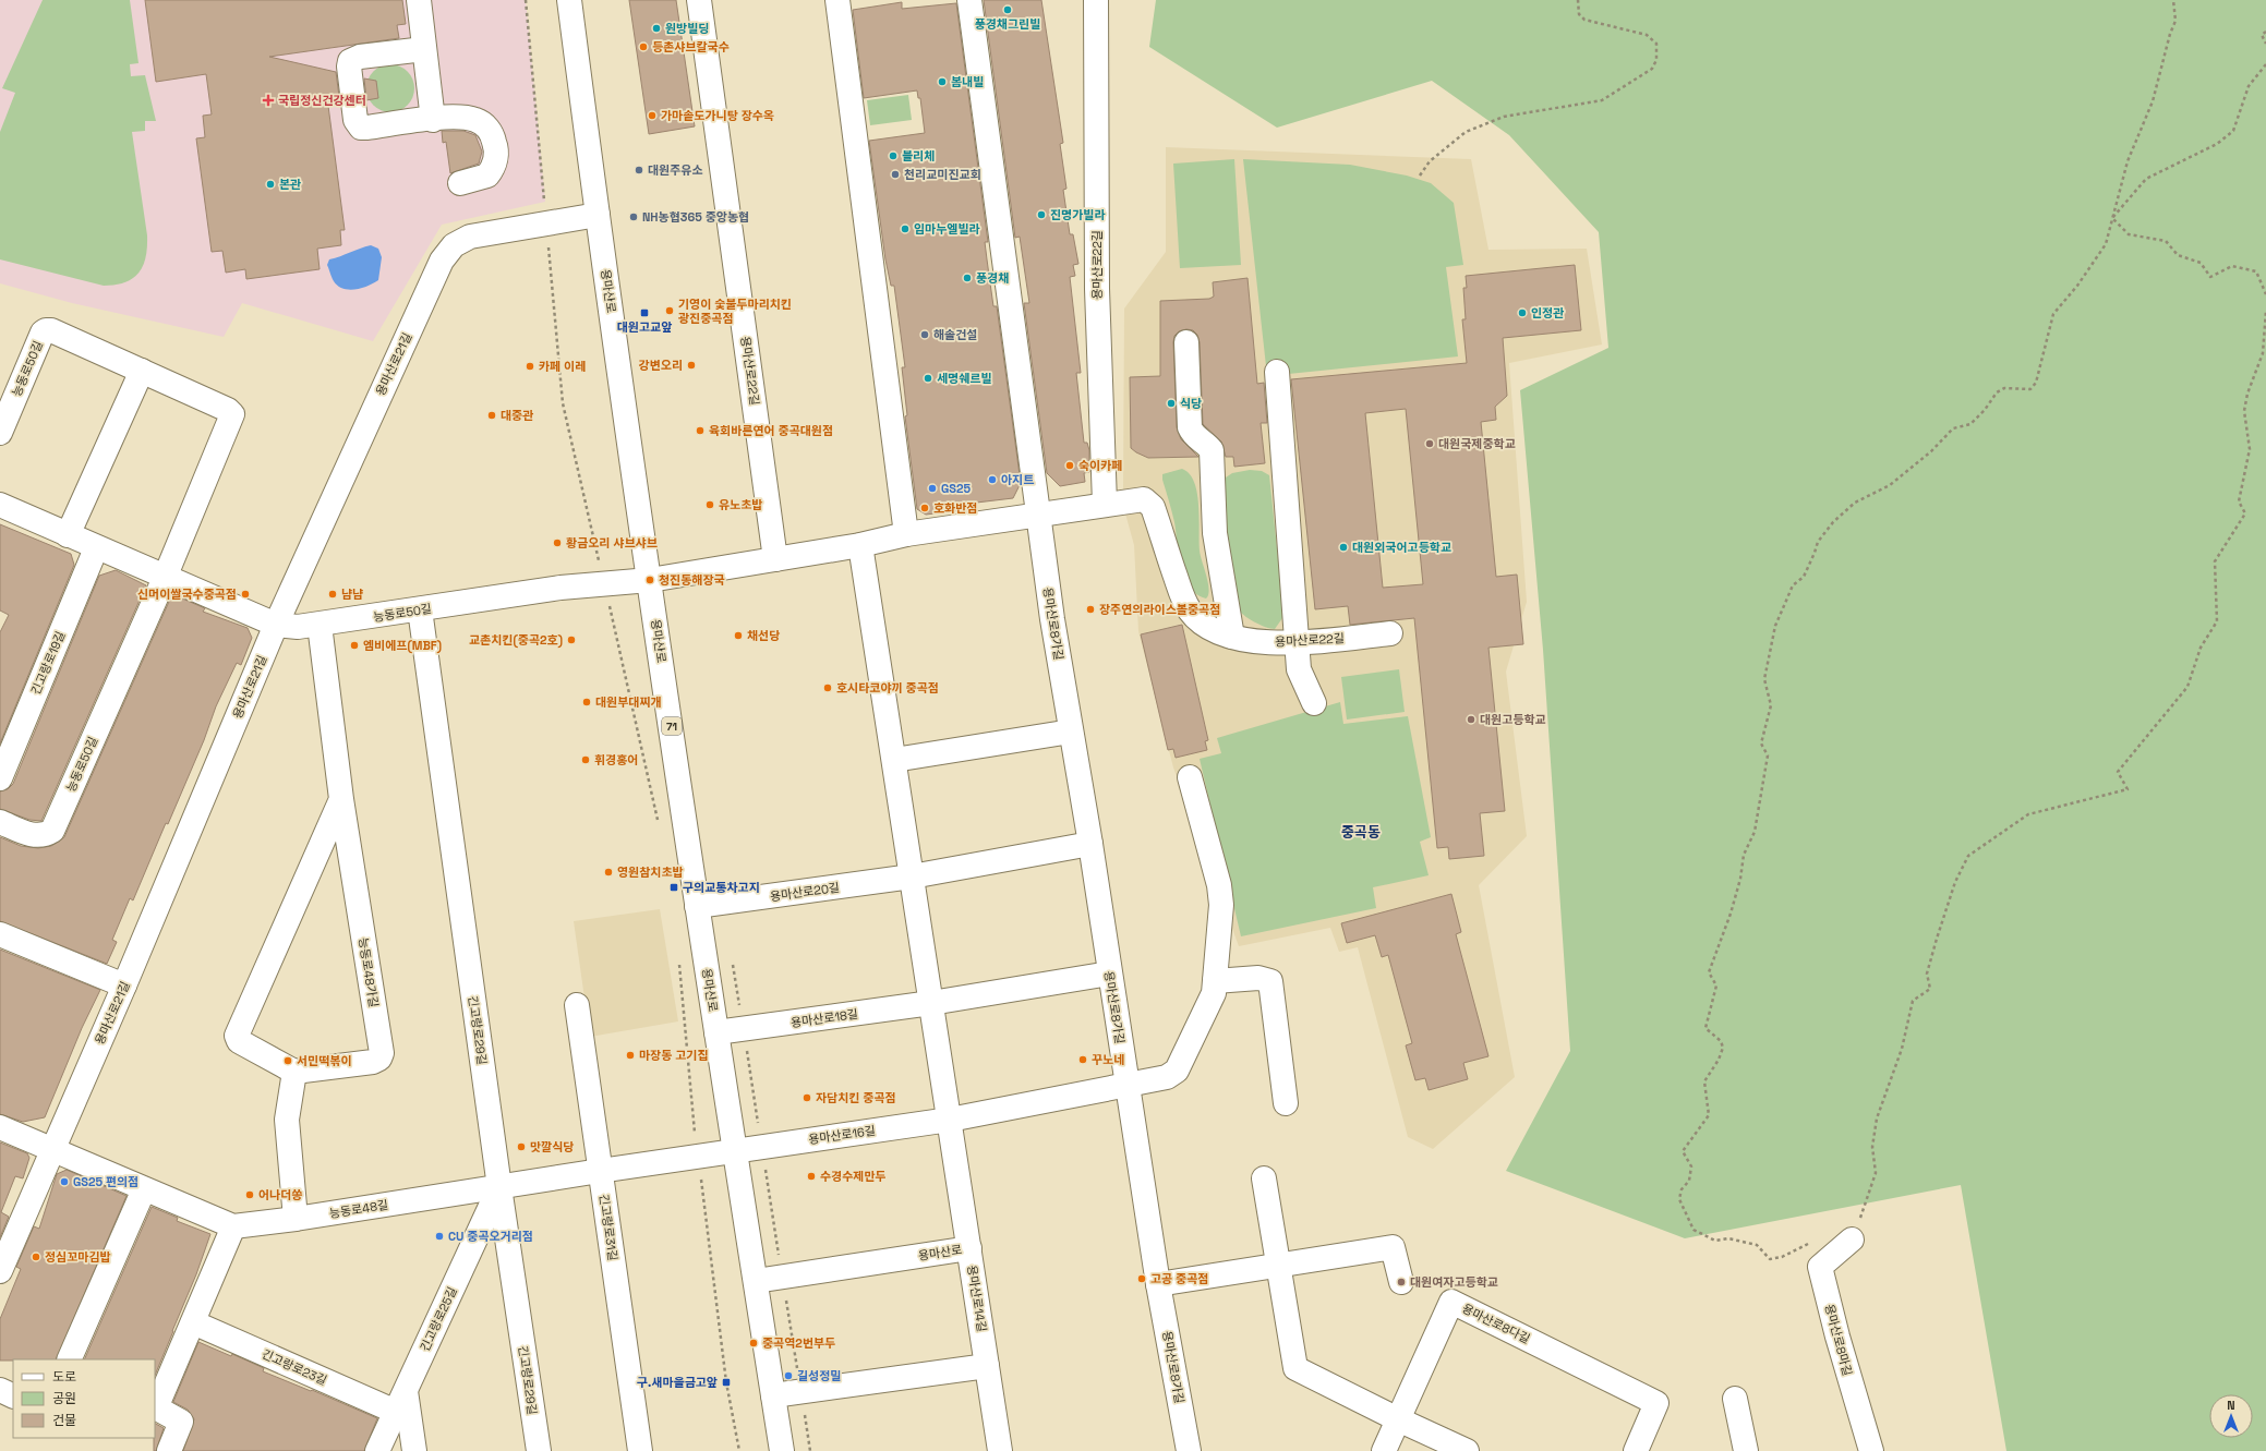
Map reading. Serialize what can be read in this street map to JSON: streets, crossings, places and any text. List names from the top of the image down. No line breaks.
{"streets":{"street":["용마산로22길","용마산로","용마산로21길","능동로50길","용마산로8가길","긴고랑로19길","71","용마산로20길","능동로48가길","용마산로18길","긴고랑로29길","용마산로16길","능동로48길","긴고랑로31길","용마산로14길","긴고랑로25길","용마산로8다길","용마산로8마길","긴고랑로23길"]},"crossings":[["용마산로22길","용마산로"],["용마산로22길","능동로50길"],["용마산로22길","용마산로8가길"],["용마산로","용마산로21길"],["용마산로","능동로50길"],["용마산로","용마산로20길"],["용마산로","용마산로18길"],["용마산로","용마산로16길"],["용마산로","능동로48길"],["용마산로","용마산로14길"],["용마산로21길","능동로50길"],["능동로50길","긴고랑로19길"],["능동로50길","능동로48가길"],["능동로50길","긴고랑로29길"],["용마산로8가길","용마산로20길"],["용마산로8가길","용마산로18길"],["용마산로8가길","용마산로16길"],["긴고랑로29길","능동로48길"],["긴고랑로29길","긴고랑로25길"],["용마산로16길","능동로48길"],["용마산로16길","용마산로14길"],["능동로48길","긴고랑로31길"],["능동로48길","긴고랑로25길"],["긴고랑로25길","긴고랑로23길"]],"districts":["중곡동"],"places":{"other":["풍경채그린빌","원방빌딩","등촌샤브칼국수","봄내빌","가마솥도가니탕 장수옥","블리체","대원주유소","천리교미진교회","본관","진명가빌라","NH농협365 중앙농협","임마누엘빌라","풍경채","기영이 숯불두마리치킨 광진중곡점","인정관","해솔건설","강변오리","카페 이레","세명쉐르빌","식당","대중관","육회바른연어 중곡대원점","대원국제중학교","숙이카페","아지트","GS25","유노초밥","호화반점","황금오리 샤브샤브","대원외국어고등학교","청진동해장국","신머이쌀국수중곡점","냠냠","장주연의라이스볼중곡점","채선당","교촌치킨(중곡2호)","엠비에프(MBF)","호시타코야끼 중곡점","대원부대찌개","대원고등학교","휘경홍어","영원참치초밥","마장동 고기집","꾸노네","서민떡볶이","자담치킨 중곡점","맛깔식당","수경수제만두","GS25 편의점","어나더쏭","CU 중곡오거리점","정심꼬마김밥","고공 중곡점","대원여자고등학교","중곡역2번부두","길성정밀"],"health":["국립정신건강센터"],"transit":["대원고교앞","구의교통차고지","구.새마을금고앞"]},"legend":["도로","공원","건물"],"north":"top"}
